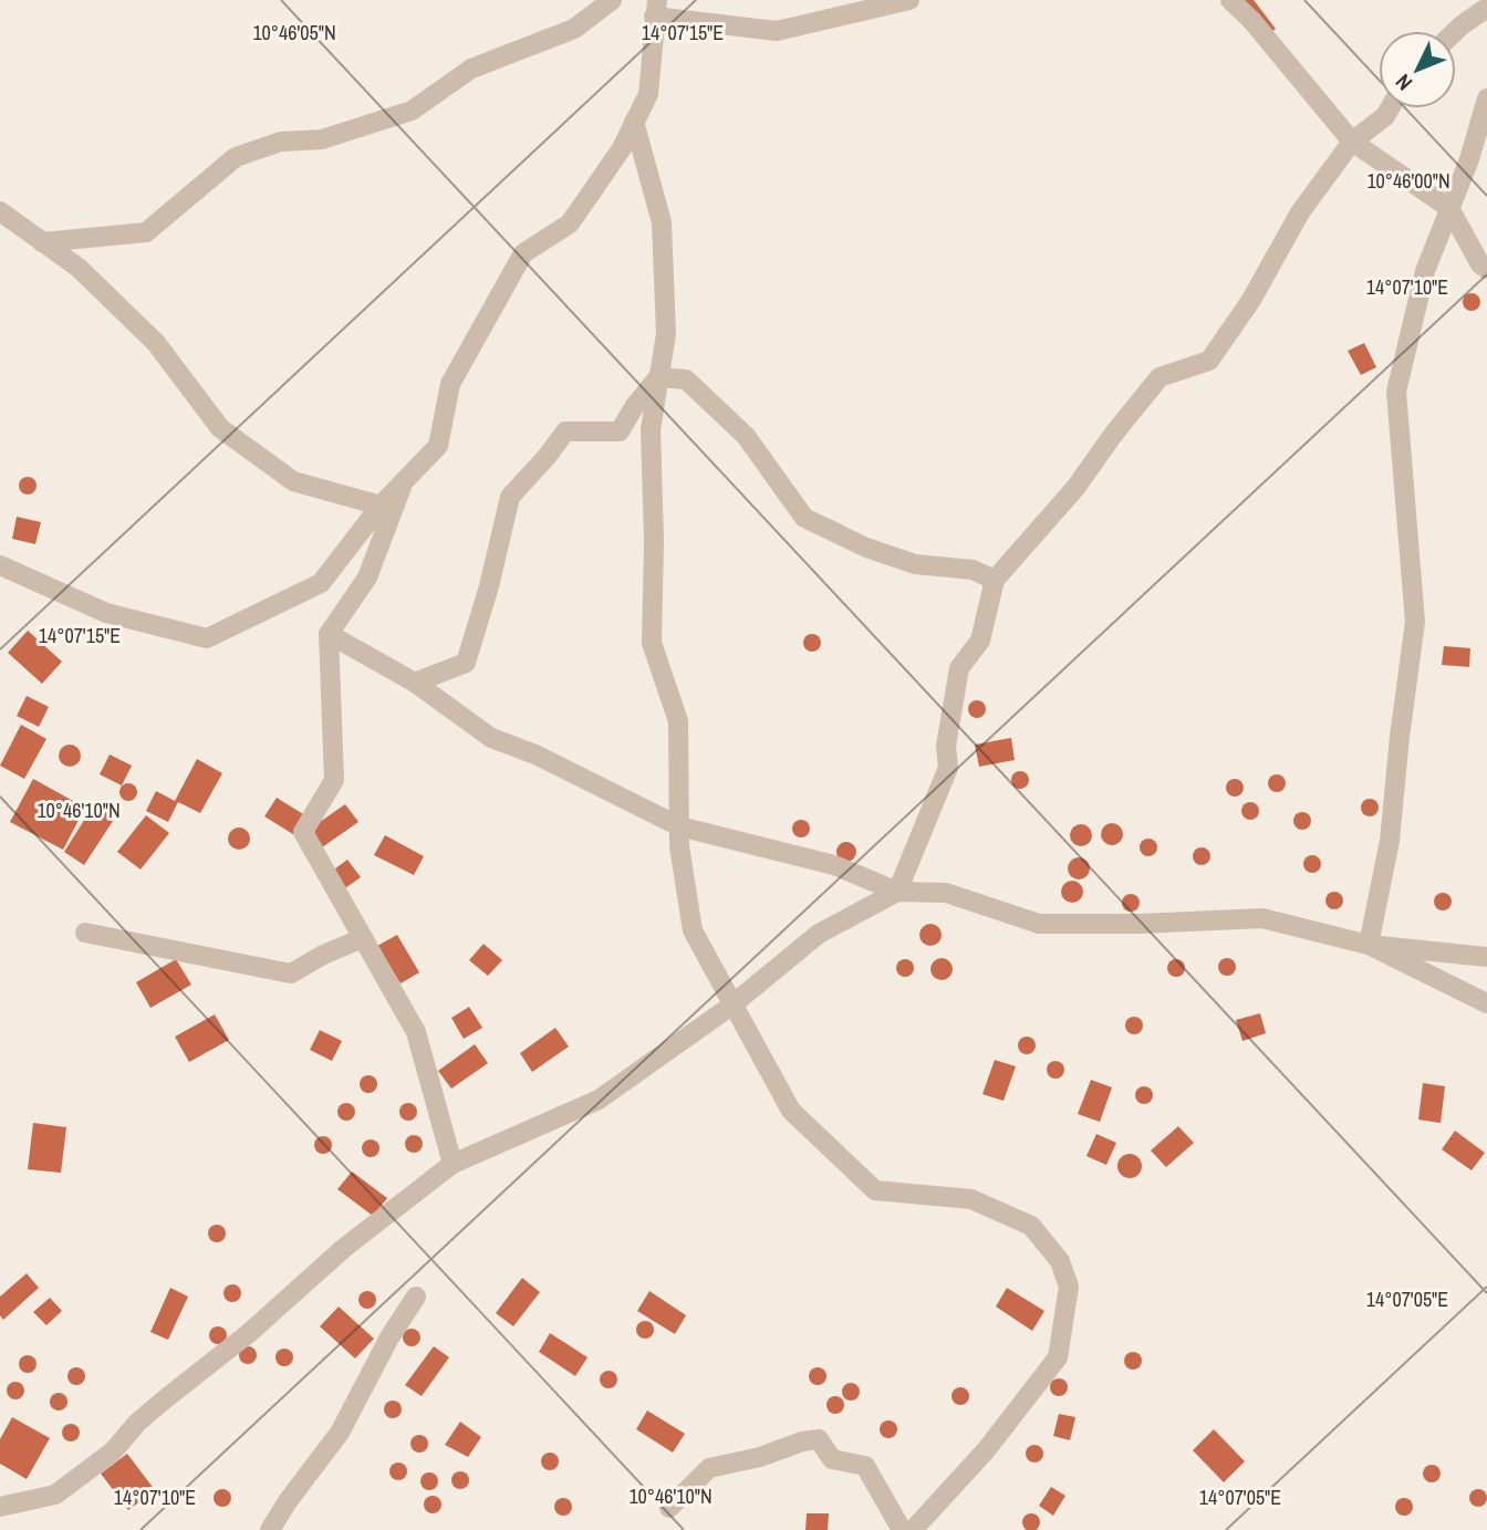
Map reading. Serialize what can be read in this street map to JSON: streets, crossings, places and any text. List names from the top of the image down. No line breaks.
{"north":"bottom left","coordinates":["14°07'15\"E","10°46'05\"N","10°46'00\"N","14°07'10\"E","10°46'10\"N","14°07'05\"E"]}
